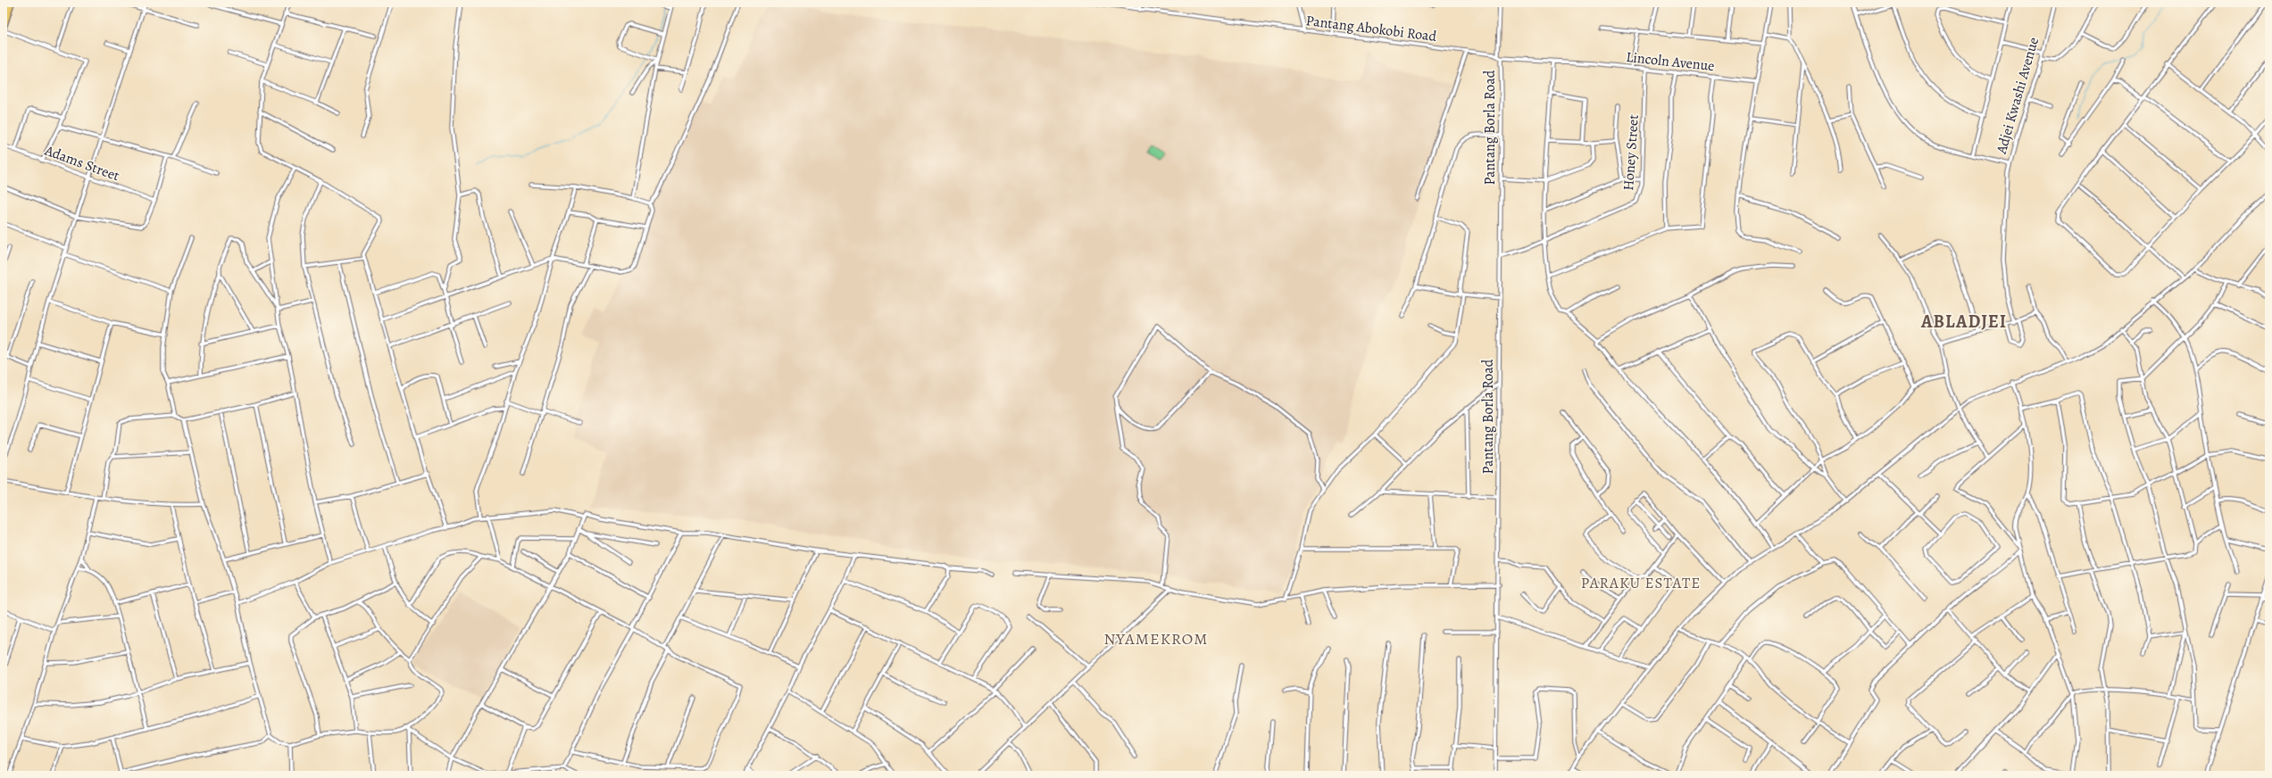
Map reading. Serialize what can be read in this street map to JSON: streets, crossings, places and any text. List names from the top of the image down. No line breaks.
{"streets":{"street":["Pantang Abokobi Road","Lincoln Avenue","Adjei Kwashi Avenue","Pantang Borla Road","Honey Street","Adams Street"]},"crossings":[["Pantang Abokobi Road","Lincoln Avenue"],["Pantang Abokobi Road","Pantang Borla Road"],["Lincoln Avenue","Pantang Borla Road"],["Lincoln Avenue","Honey Street"],["Pantang Borla Road","Honey Street"]],"districts":["ABLADJEI","PARAKU ESTATE","NYAMEKROM"]}
